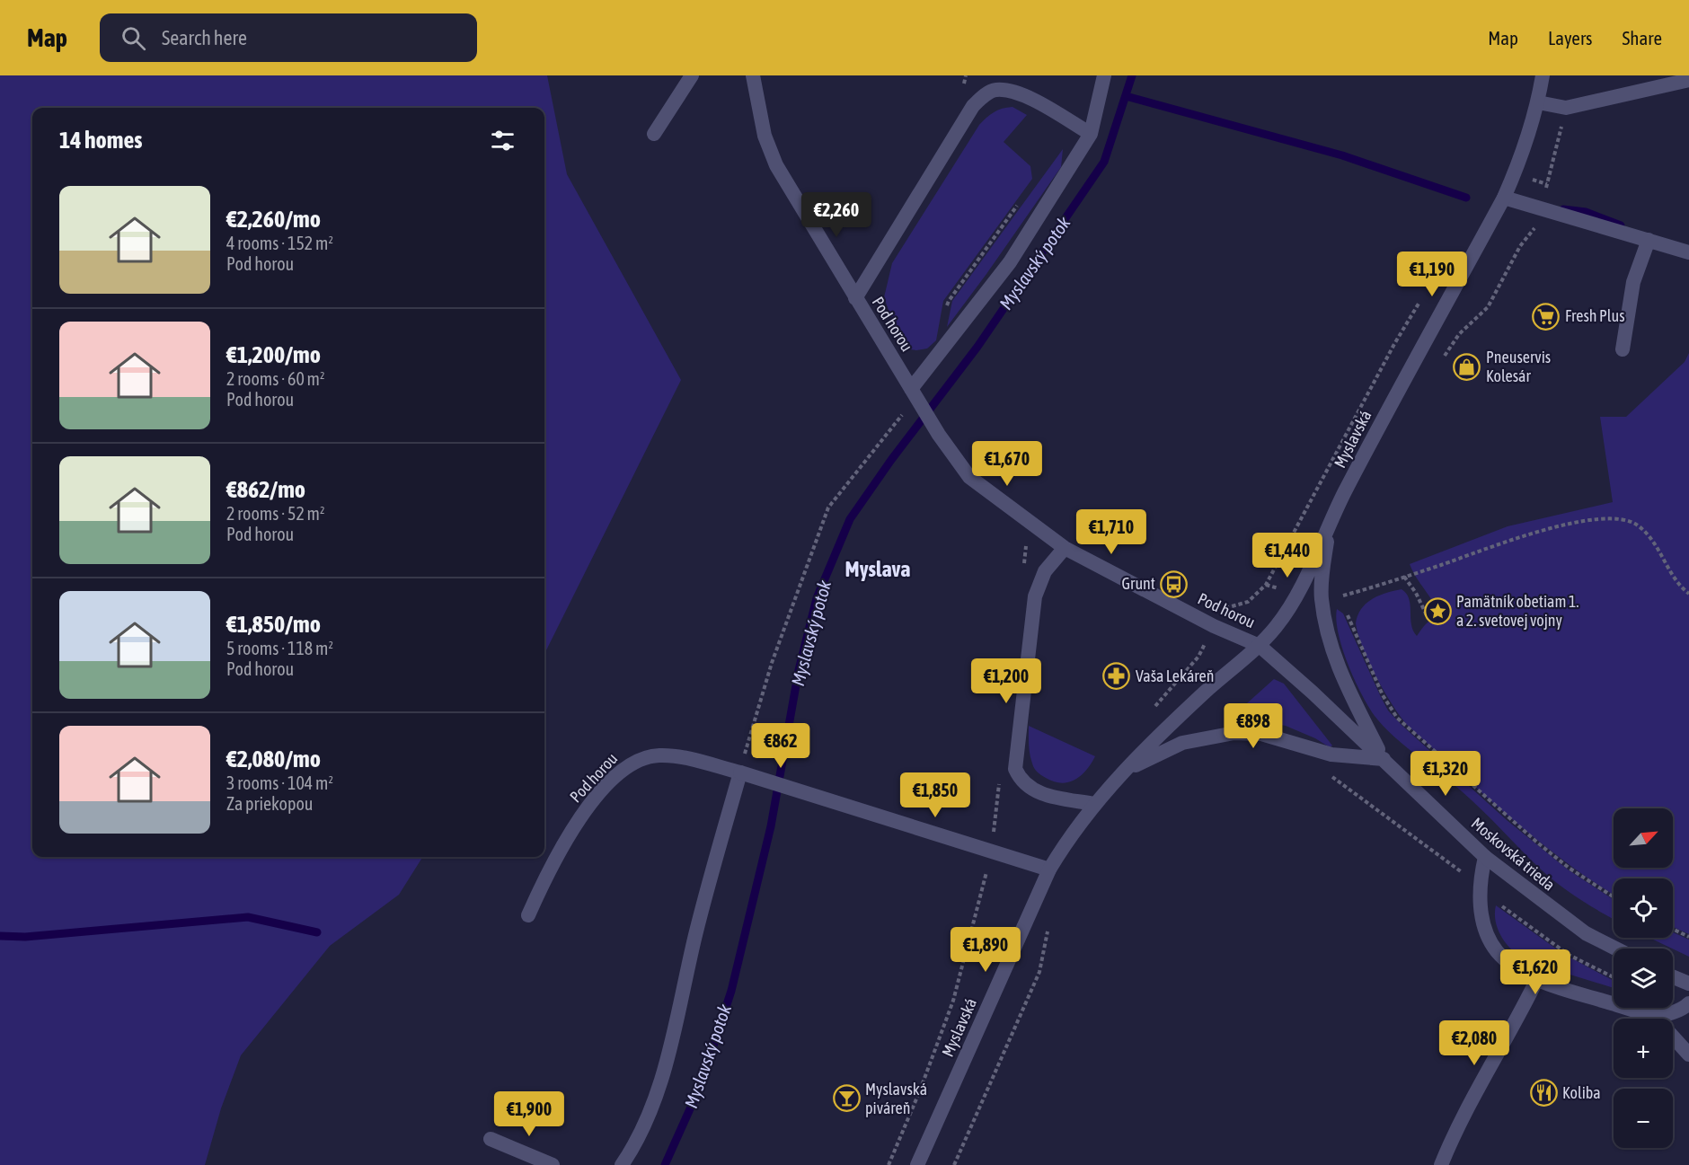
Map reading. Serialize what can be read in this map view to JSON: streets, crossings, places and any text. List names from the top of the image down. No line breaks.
{"streets":{"street":["Pod horou","Myslavská","Moskovská trieda"]},"crossings":[["Pod horou","Myslavská"],["Pod horou","Moskovská trieda"],["Myslavská","Moskovská trieda"]],"districts":["Myslava"],"water":["Myslavský potok"],"places":{"supermarket":["Fresh Plus"],"shop":["Pneuservis Kolesár"],"bus stop":["Grunt"],"place":["Pamätník obetiam 1. a 2. svetovej vojny"],"pharmacy":["Vaša Lekáreň"],"restaurant":["Koliba"],"bar":["Myslavská piváreň"]},"north":"top right","page":{"header":"Map","search":"Search here","nav":["Map","Layers","Share"],"heading":"14 homes","list":[{"name":"€2,260/mo","note":"4 rooms · 152 m² · Pod horou"},{"name":"€1,200/mo","note":"2 rooms · 60 m² · Pod horou"},{"name":"€862/mo","note":"2 rooms · 52 m² · Pod horou"},{"name":"€1,850/mo","note":"5 rooms · 118 m² · Pod horou"},{"name":"€2,080/mo","note":"3 rooms · 104 m² · Za priekopou"}],"price":["€2,260","€1,190","€1,670","€1,710","€1,440","€1,200","€898","€862","€1,320","€1,850","€1,890","€1,620","€2,080","€1,900"],"map_buttons":["+","−"]}}
